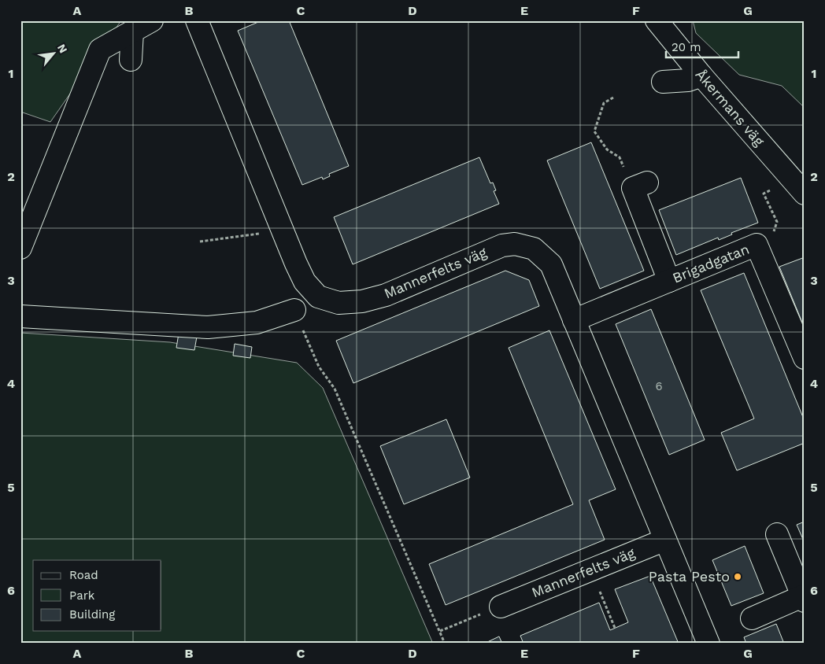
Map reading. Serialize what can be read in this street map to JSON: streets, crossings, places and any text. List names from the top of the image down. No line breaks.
{"streets":{"street":["Åkermans väg","Brigadgatan","Mannerfelts väg"]},"crossings":[["Brigadgatan","Mannerfelts väg"]],"places":["Pasta Pesto"],"house_numbers":["6"],"legend":["Road","Park","Building"],"scale_bar":"20 m","north":"top right","grid":{"columns":["A","B","C","D","E","F","G"],"rows":["1","2","3","4","5","6"]}}
